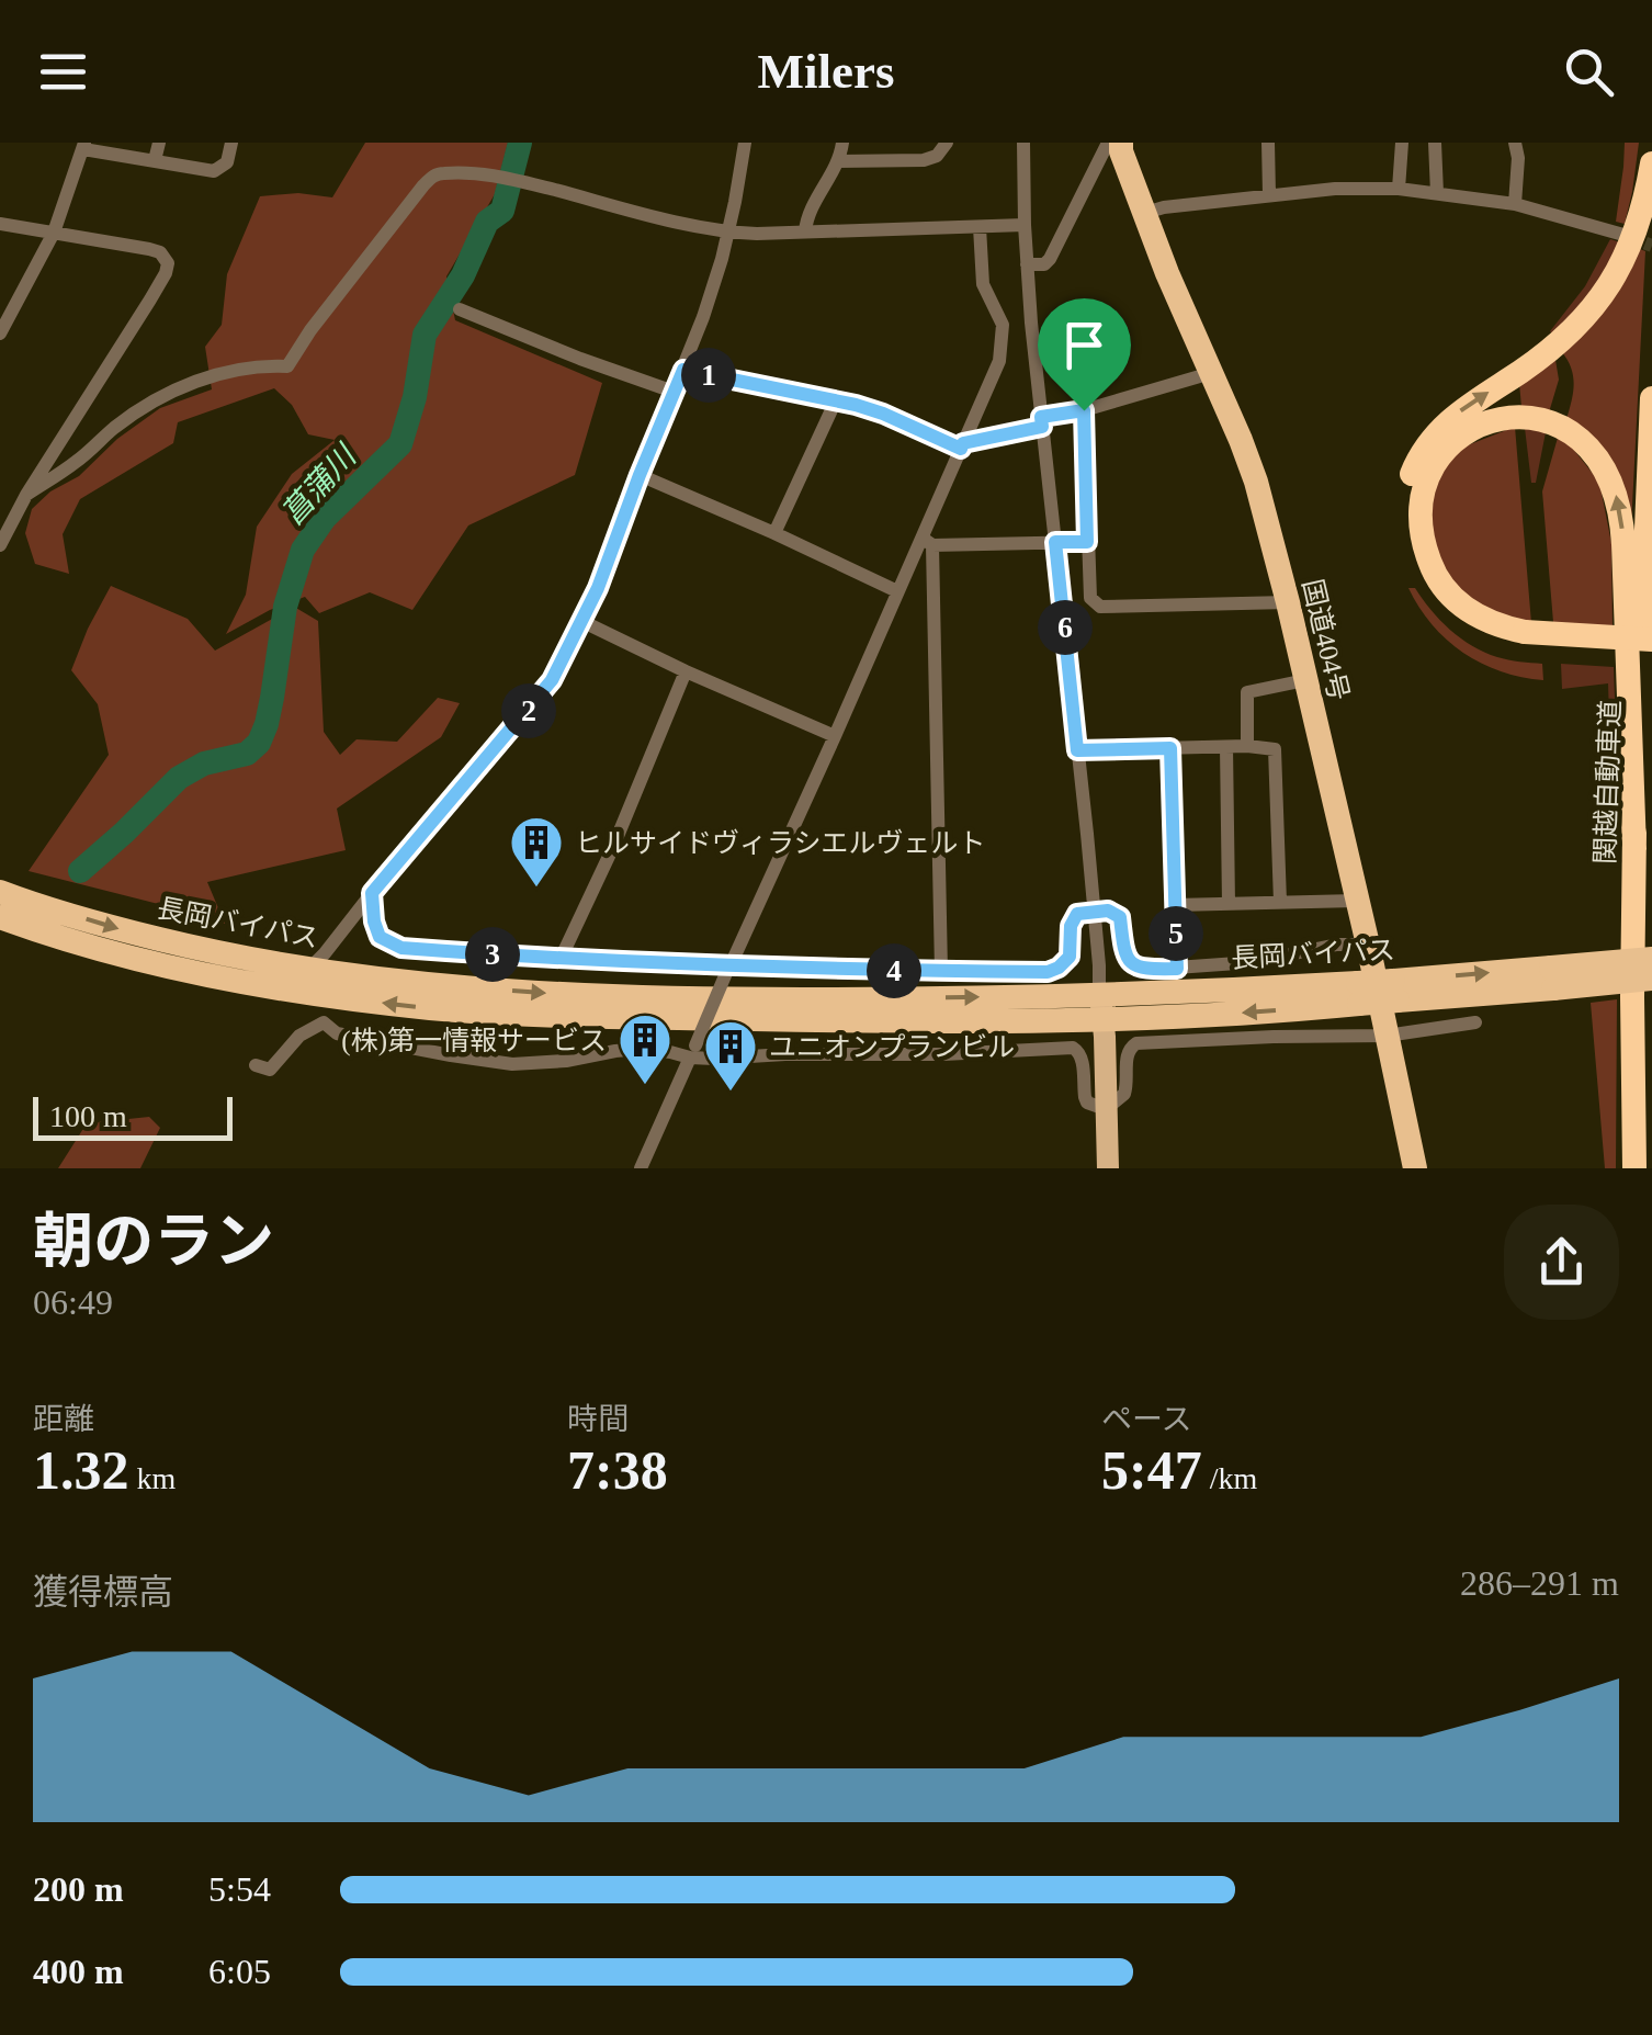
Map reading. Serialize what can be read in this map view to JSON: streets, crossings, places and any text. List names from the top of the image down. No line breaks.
{"streets":{"highway":["国道404号","関越自動車道","長岡バイパス"]},"water":["菖蒲川"],"places":{"building":["ヒルサイドヴィラシエルヴェルト","(株)第一情報サービス","ユニオンプランビル"]},"scale_bar":"100 m","page":{"header":"Milers","pins":["1","6","2","5","3","4"],"scale":"100 m","heading":["朝のラン","06:49"],"stats":[["距離","1.32 km"],["時間","7:38"],["ペース","5:47 /km"]],"chart":["獲得標高","286–291 m"],"list":[{"name":"200 m","note":"5:54"},{"name":"400 m","note":"6:05"}]}}
